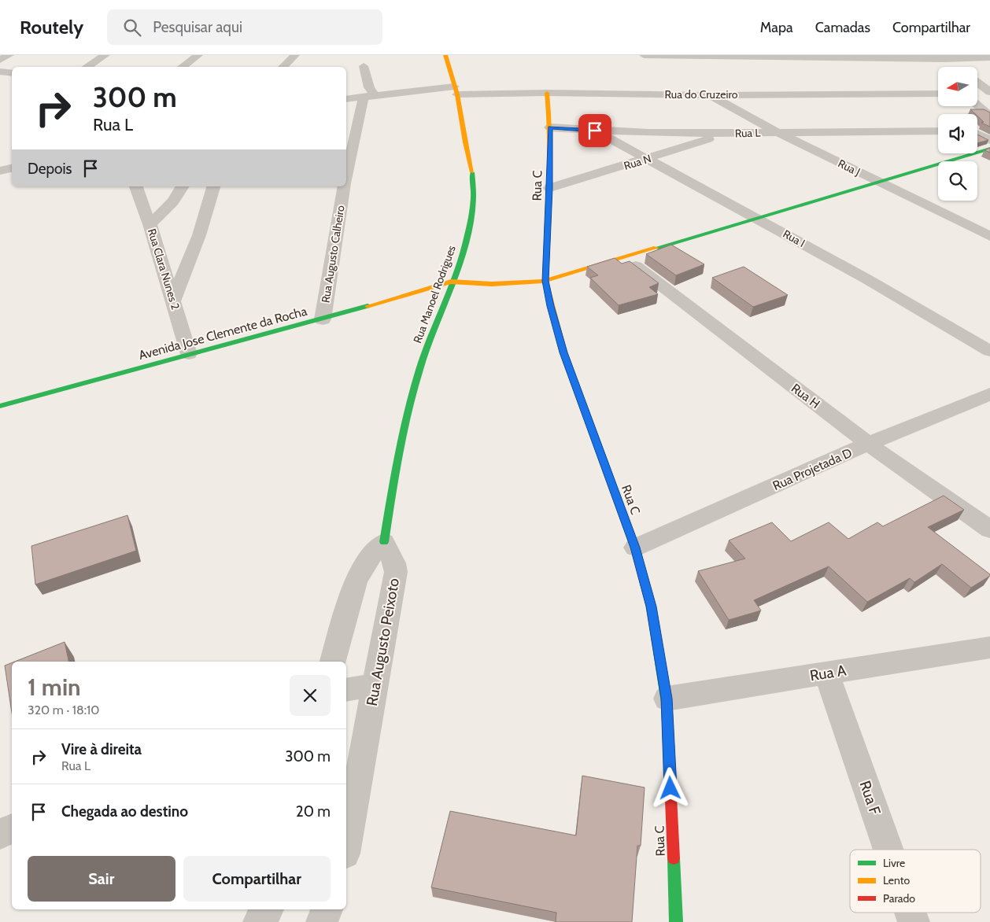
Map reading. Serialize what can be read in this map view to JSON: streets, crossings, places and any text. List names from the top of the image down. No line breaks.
{"streets":{"street":["Rua do Cruzeiro","Rua L","Rua N","Rua J","Rua C","Rua I","Rua Augusto Calheiro","Rua Clara Nunes 2","Rua Manoel Rodrigues","Avenida Jose Clemente da Rocha","Rua H","Rua Projetada D","Rua Augusto Peixoto","Rua A","Rua F"]},"crossings":[["Rua do Cruzeiro","Rua J"],["Rua do Cruzeiro","Rua C"],["Rua do Cruzeiro","Rua Augusto Calheiro"],["Rua do Cruzeiro","Rua Manoel Rodrigues"],["Rua L","Rua N"],["Rua L","Rua J"],["Rua L","Rua C"],["Rua L","Rua I"],["Rua N","Rua C"],["Rua N","Rua I"],["Rua C","Rua Projetada D"],["Rua C","Rua A"],["Rua Augusto Calheiro","Avenida Jose Clemente da Rocha"],["Rua Clara Nunes 2","Avenida Jose Clemente da Rocha"],["Rua Manoel Rodrigues","Avenida Jose Clemente da Rocha"],["Rua Manoel Rodrigues","Rua Augusto Peixoto"],["Rua H","Rua Projetada D"],["Rua A","Rua F"]],"legend":["Livre","Lento","Parado"],"north":"left","page":{"header":"Routely","search":"Pesquisar aqui","nav":["Mapa","Camadas","Compartilhar"],"turn":["300 m","Rua L"],"then":"Depois","heading":["1 min","320 m · 18:10"],"list":[{"name":"Vire à direita","note":"Rua L","value":"300 m"},{"name":"Chegada ao destino","value":"20 m"}],"buttons":["Sair","Compartilhar"]}}
